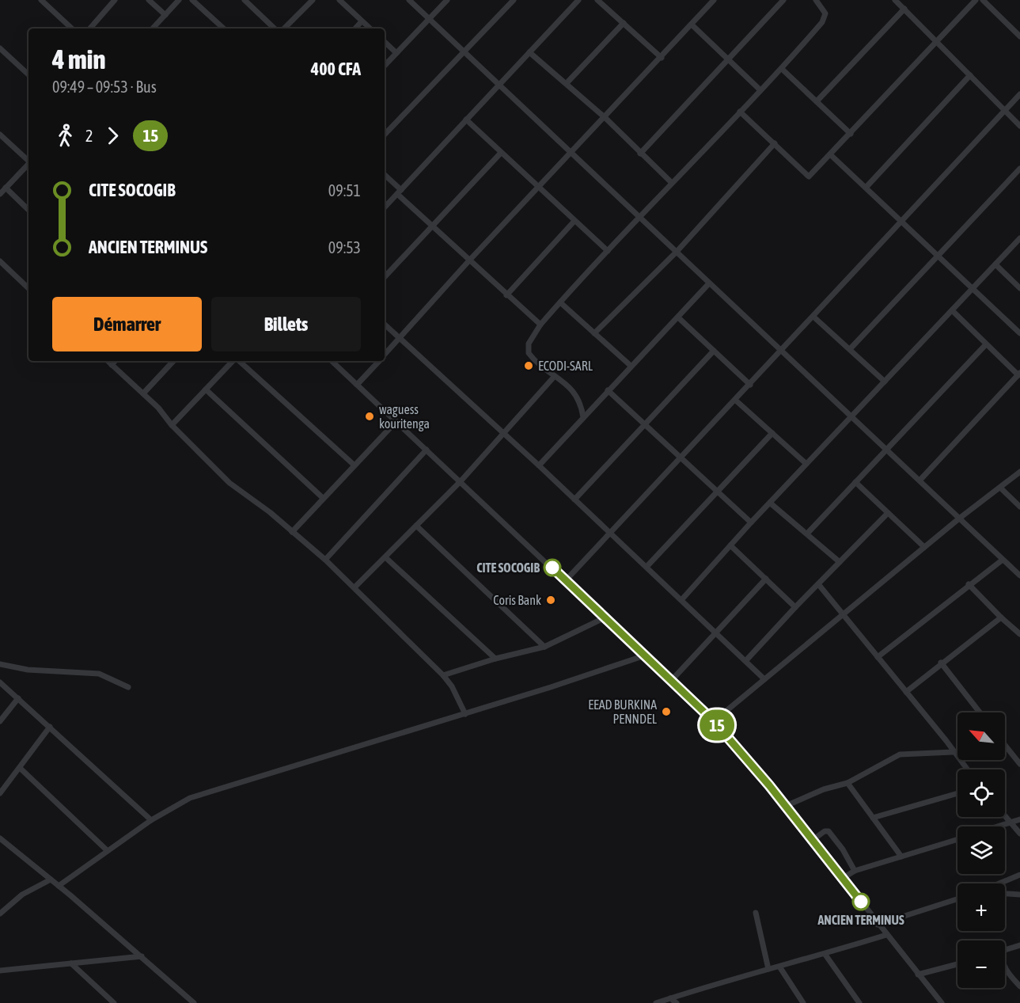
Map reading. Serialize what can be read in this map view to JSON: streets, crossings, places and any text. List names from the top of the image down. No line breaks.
{"places":["ECODI-SARL","waguess kouritenga","CITE SOCOGIB","Coris Bank","EEAD BURKINA PENNDEL","ANCIEN TERMINUS"],"lines":["bus line 15"],"north":"top left","page":{"on_map":"15","heading":["4 min","09:49 – 09:53 · Bus","400 CFA"],"legs":["2","15"],"list":[{"name":"CITE SOCOGIB","value":"09:51"},{"name":"ANCIEN TERMINUS","value":"09:53"}],"buttons":["Démarrer","Billets"],"map_buttons":["+","−"]}}
